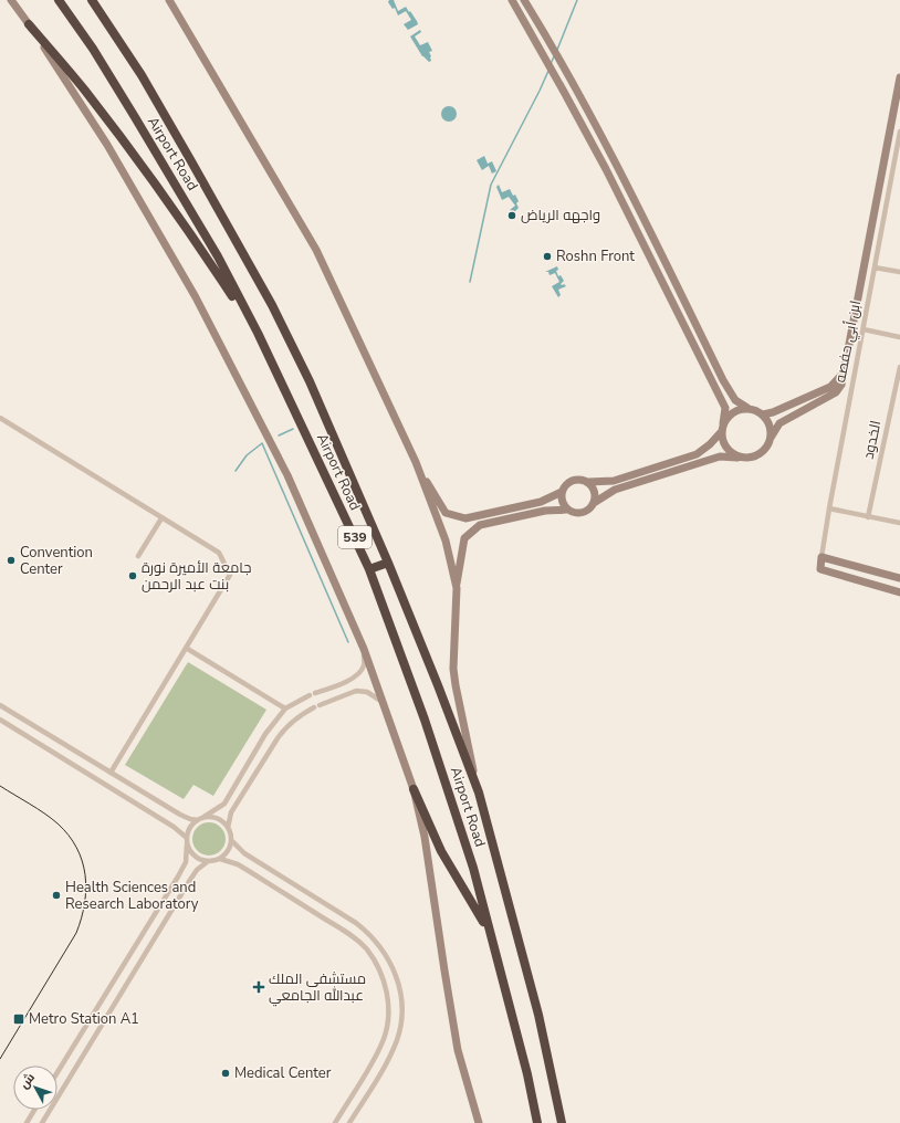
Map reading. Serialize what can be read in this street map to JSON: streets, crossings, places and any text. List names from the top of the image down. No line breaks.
{"streets":{"highway":["Airport Road","539"],"street":["ابن أبي حفصه","الخدود"]},"places":{"other":["واجهه الرياض","Roshn Front","Convention Center","جامعة الأميرة نورة بنت عبد الرحمن","Health Sciences and Research Laboratory","Medical Center"],"health":["مستشفى الملك عبدالله الجامعي"],"transit":["Metro Station A1"]},"north":"top left"}
